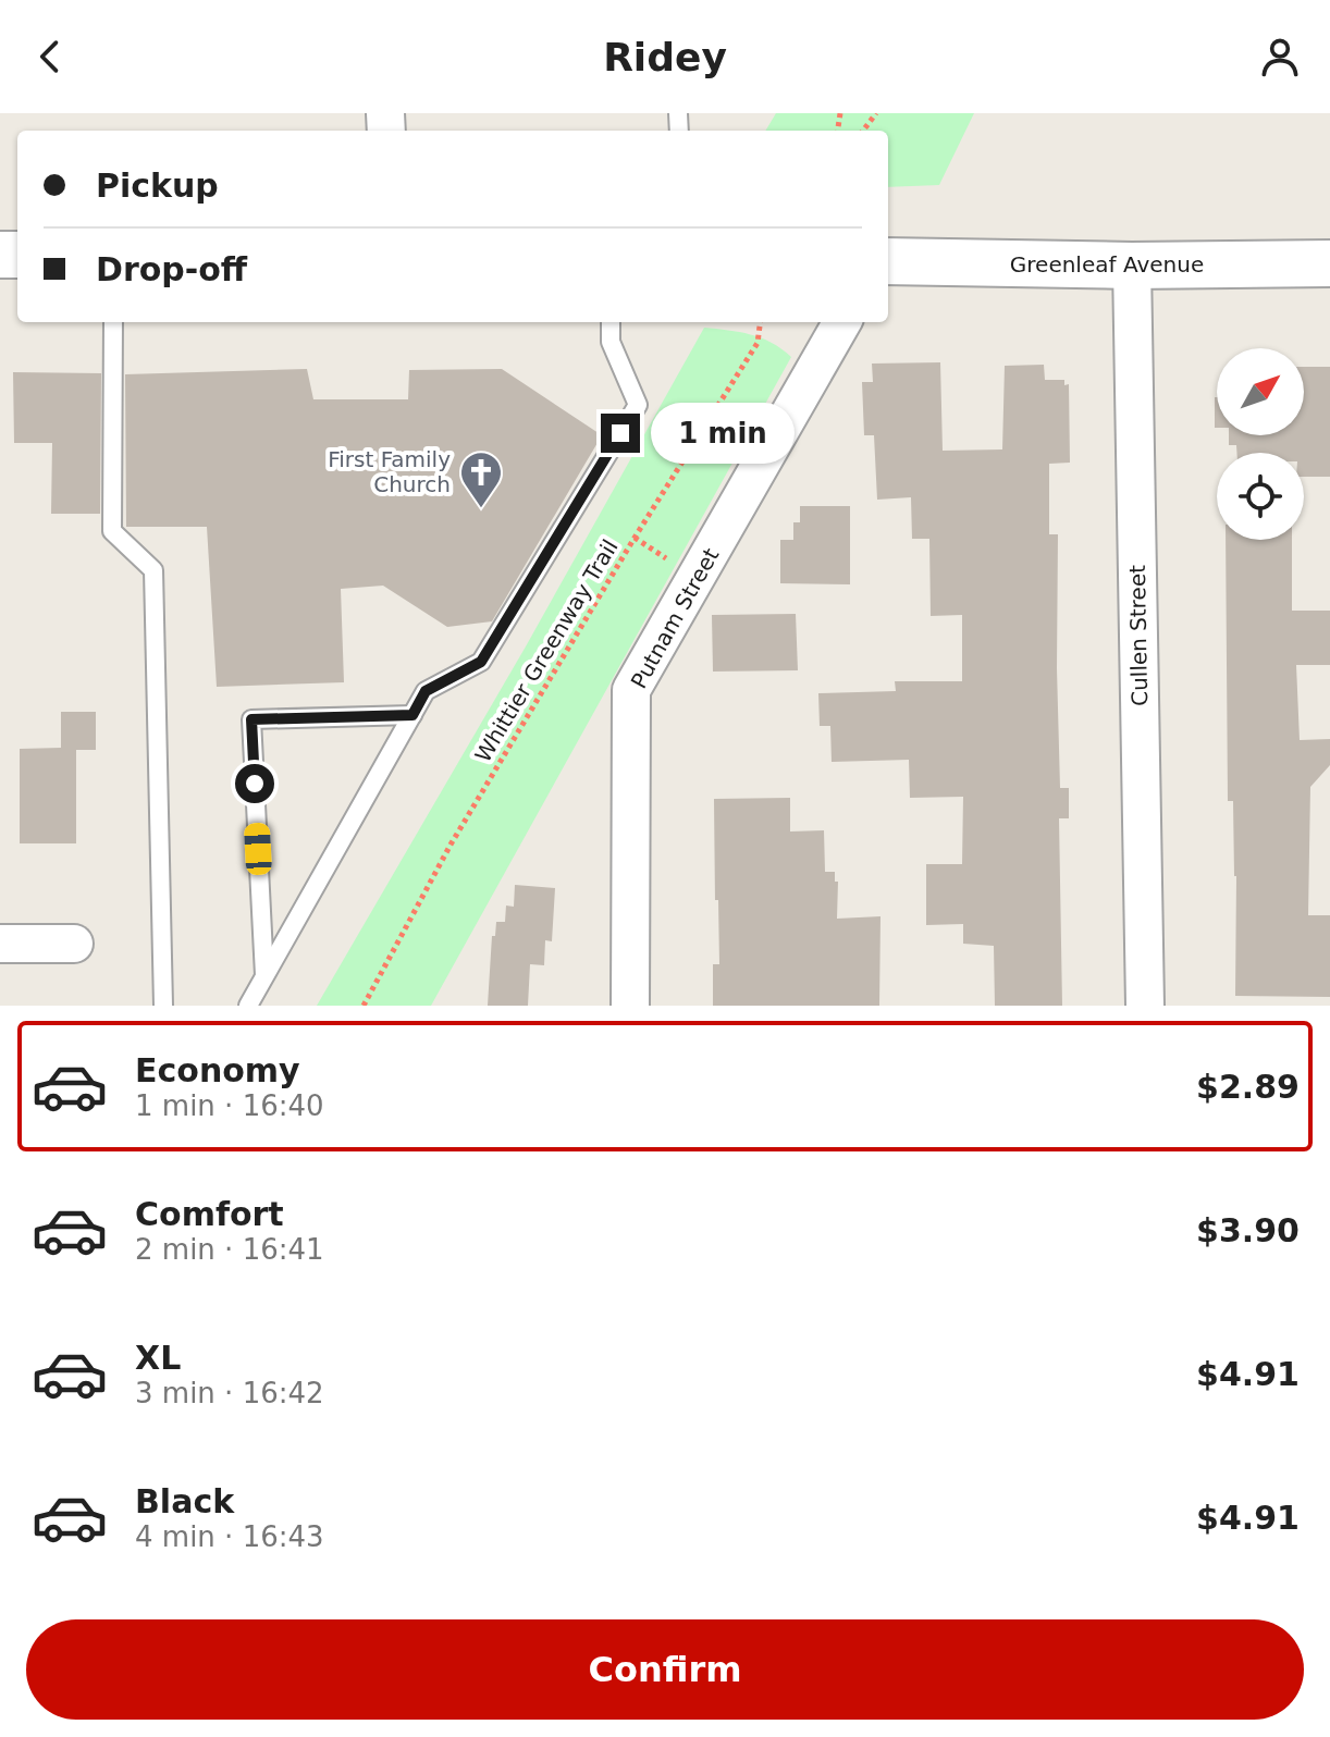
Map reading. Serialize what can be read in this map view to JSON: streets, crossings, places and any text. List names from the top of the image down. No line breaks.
{"streets":{"street":["Greenleaf Avenue","Putnam Street","Cullen Street"],"path":["Whittier Greenway Trail"]},"crossings":[["Greenleaf Avenue","Cullen Street"]],"places":{"church":["First Family Church"]},"north":"top right","page":{"header":"Ridey","banner":["Pickup","Drop-off"],"bubble":"1 min","list":[{"name":"Economy","note":"1 min · 16:40","value":"$2.89"},{"name":"Comfort","note":"2 min · 16:41","value":"$3.90"},{"name":"XL","note":"3 min · 16:42","value":"$4.91"},{"name":"Black","note":"4 min · 16:43","value":"$4.91"}],"buttons":"Confirm"}}
